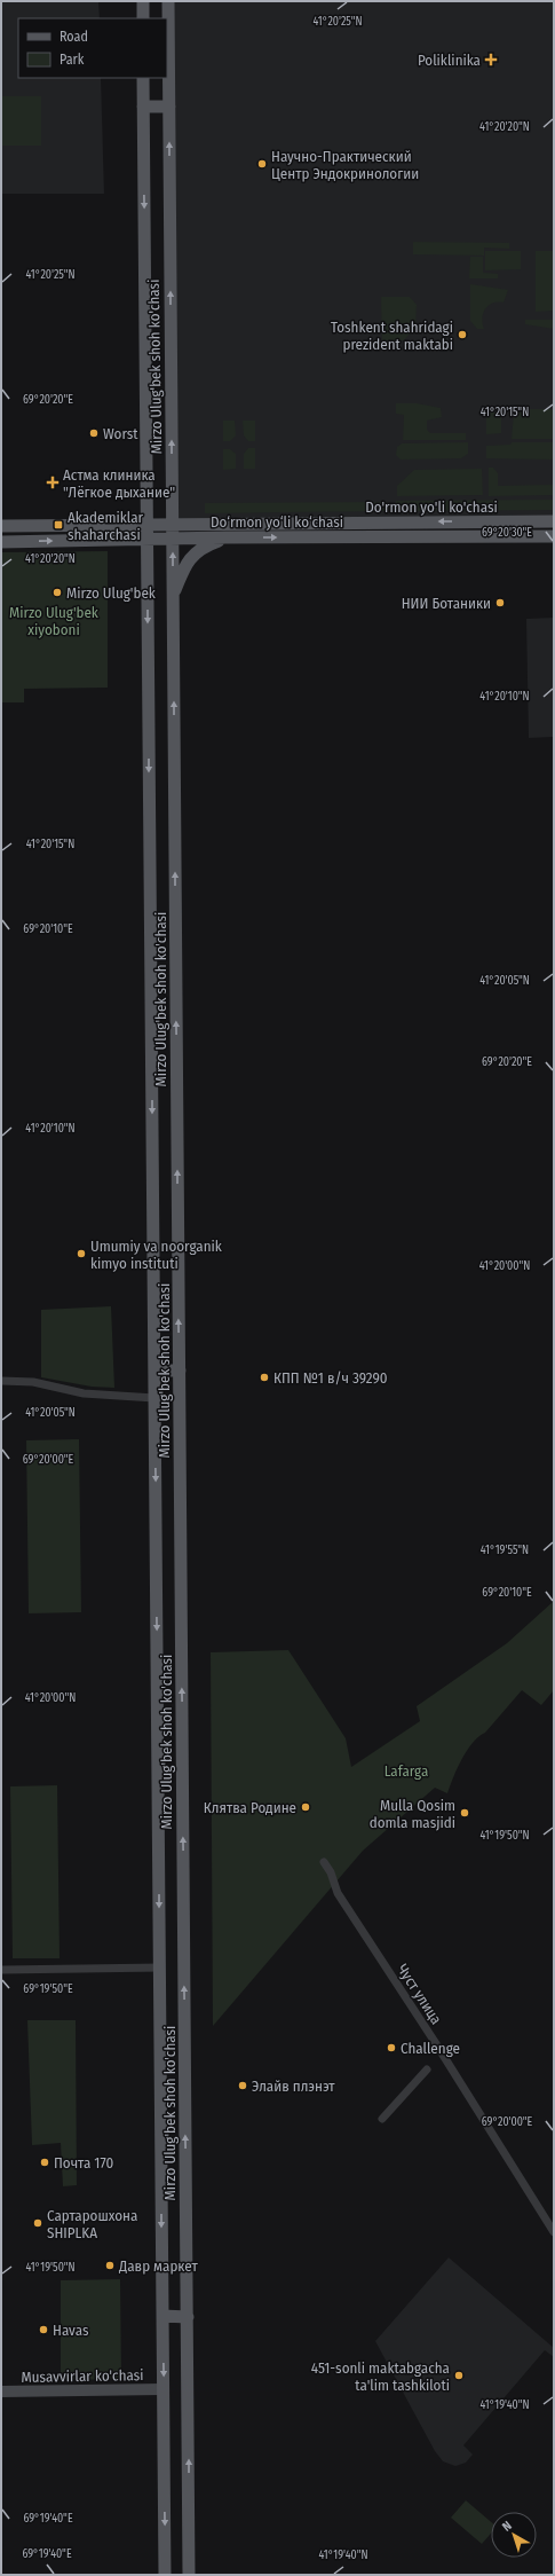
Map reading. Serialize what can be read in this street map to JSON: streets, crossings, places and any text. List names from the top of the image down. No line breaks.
{"streets":{"main road":["Mirzo Ulug'bek shoh ko'chasi","Do'rmon yo'li ko'chasi","Do‘rmon yo‘li ko‘chasi"],"street":["Чуст улица","Musavvirlar ko'chasi"]},"crossings":[["Mirzo Ulug'bek shoh ko'chasi","Do'rmon yo'li ko'chasi"],["Mirzo Ulug'bek shoh ko'chasi","Do‘rmon yo‘li ko‘chasi"],["Mirzo Ulug'bek shoh ko'chasi","Musavvirlar ko'chasi"]],"one_way":["Do'rmon yo'li ko'chasi"],"parks":["Mirzo Ulug'bek xiyoboni","Lafarga"],"places":{"health":["Poliklinika","Астма клиника \"Лёгкое дыхание\""],"other":["Научно-Практический Центр Эндокринологии","Toshkent shahridagi prezident maktabi","Worst","Mirzo Ulug'bek","НИИ Ботаники","Umumiy va noorganik kimyo instituti","КПП №1 в/ч 39290","Клятва Родине","Mulla Qosim domla masjidi","Challenge","Элайв плэнэт","Почта 170","Сартарошхона SHIPLKA","Давр маркет","Havas","451-sonli maktabgacha ta'lim tashkiloti"],"transit":["Akademiklar shaharchasi"]},"legend":["Road","Park"],"north":"top left","coordinates":["41°20'25\"N","41°20'20\"N","69°20'20\"E","41°20'15\"N","69°20'30\"E","41°20'10\"N","69°20'10\"E","41°20'05\"N","41°20'00\"N","69°20'00\"E","41°19'55\"N","41°19'50\"N","69°19'50\"E","41°19'40\"N","69°19'40\"E"]}
